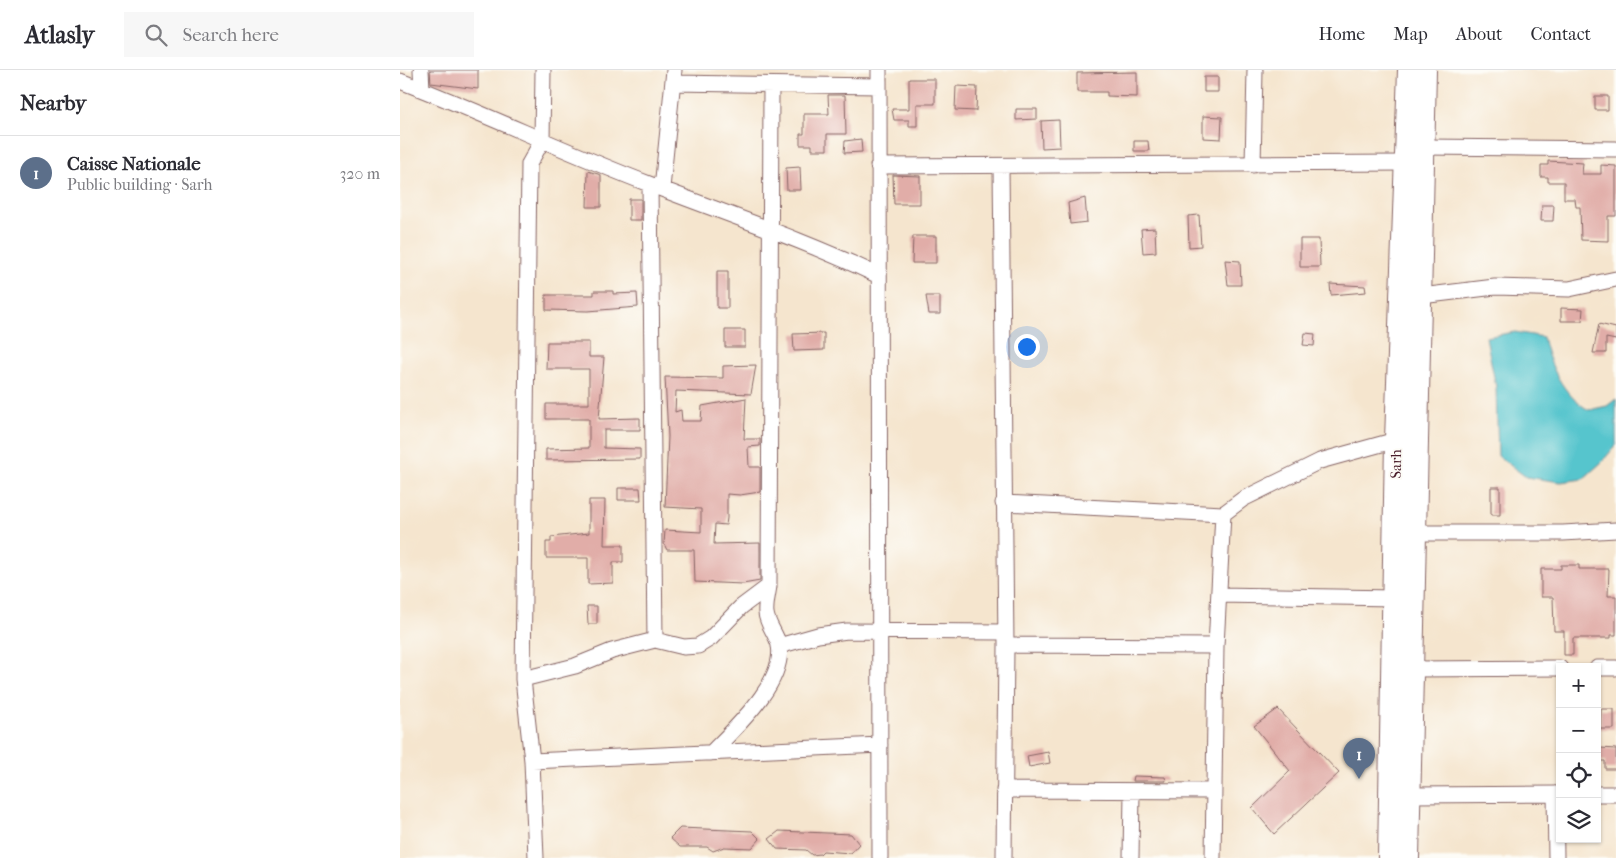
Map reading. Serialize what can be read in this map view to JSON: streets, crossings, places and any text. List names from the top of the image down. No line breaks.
{"streets":{"highway":["Sarh"]},"page":{"header":"Atlasly","search":"Search here","nav":["Home","Map","About","Contact"],"heading":"Nearby","list":[{"mark":"1","name":"Caisse Nationale","note":"Public building · Sarh","value":"320 m"}],"map_buttons":["+","−"],"pins":"1"}}
